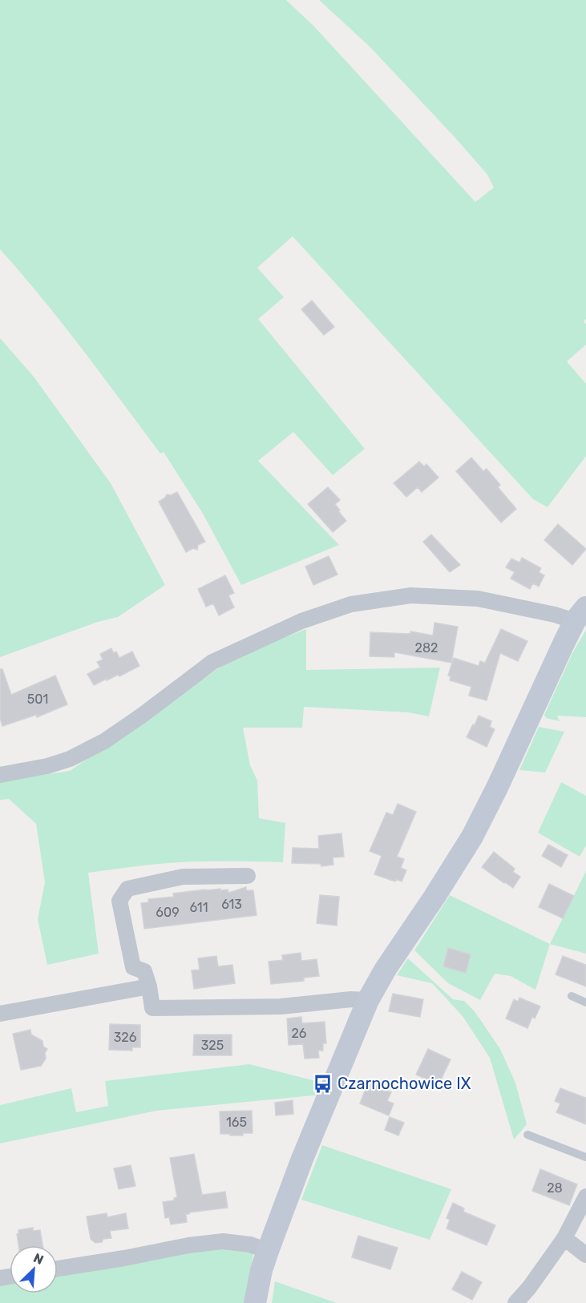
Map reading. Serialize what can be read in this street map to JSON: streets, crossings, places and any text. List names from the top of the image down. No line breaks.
{"places":{"bus stop":["Czarnochowice IX"]},"house_numbers":["282","501","613","611","609","26","326","325","165","28"],"north":"top right"}
